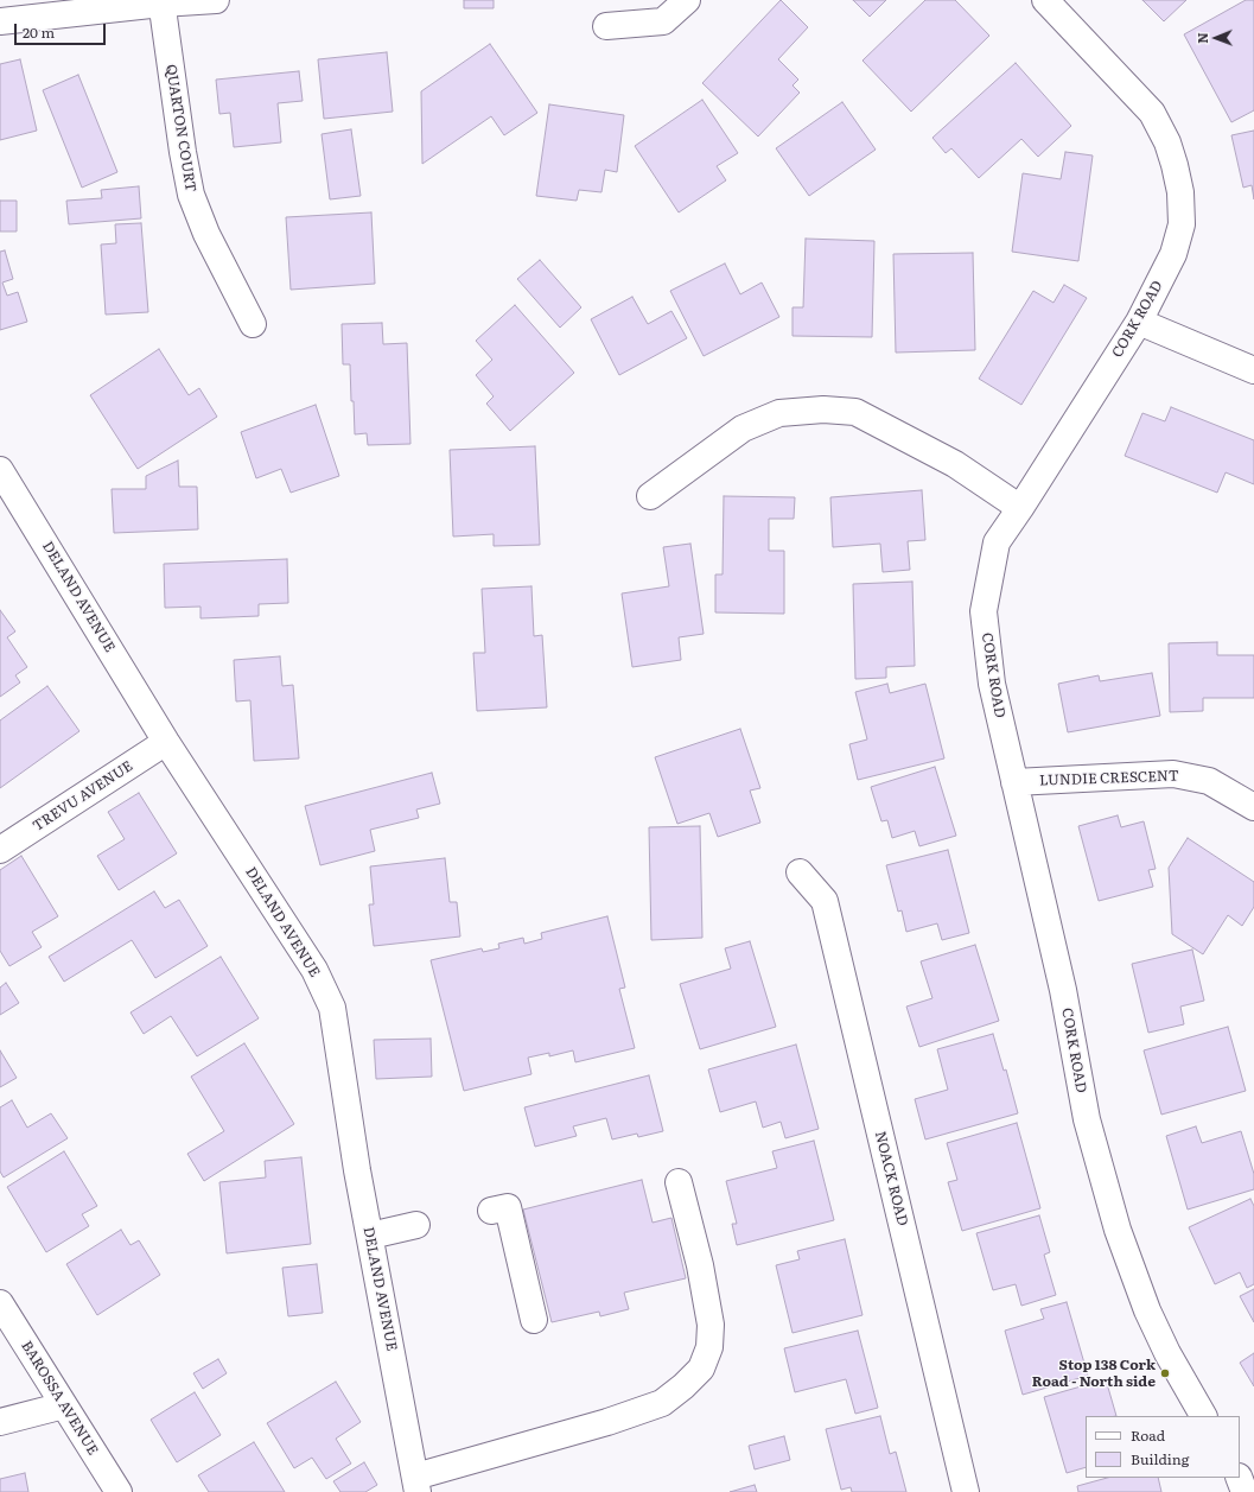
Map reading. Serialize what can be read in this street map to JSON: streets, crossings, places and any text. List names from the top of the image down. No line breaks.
{"streets":{"street":["QUARTON COURT","CORK ROAD","DELAND AVENUE","LUNDIE CRESCENT","TREVU AVENUE","NOACK ROAD","BAROSSA AVENUE"]},"crossings":[["CORK ROAD","LUNDIE CRESCENT"],["DELAND AVENUE","TREVU AVENUE"]],"places":["Stop 138 Cork Road - North side"],"legend":["Road","Building"],"scale_bar":"20 m","north":"left"}
